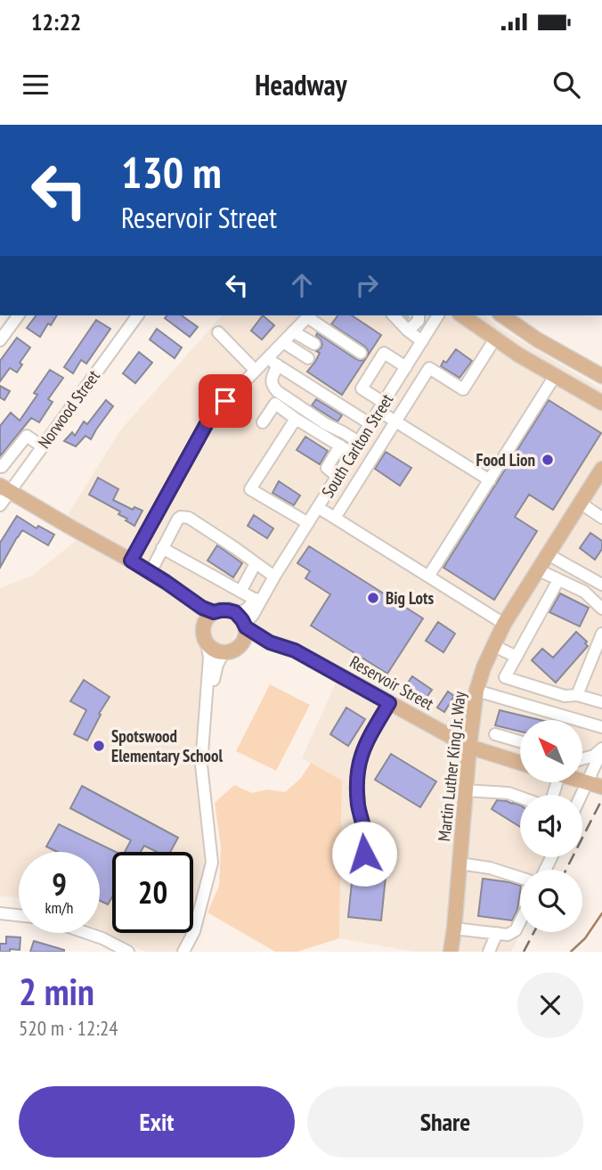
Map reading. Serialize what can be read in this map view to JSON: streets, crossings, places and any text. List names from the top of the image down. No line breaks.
{"streets":{"main road":["Reservoir Street","Martin Luther King Jr. Way"],"street":["Norwood Street","South Carlton Street"]},"crossings":[["South Carlton Street","Reservoir Street"],["Reservoir Street","Martin Luther King Jr. Way"]],"places":["Food Lion","Big Lots","Spotswood Elementary School"],"north":"top left","page":{"status":"12:22","header":"Headway","turn":["130 m","Reservoir Street"],"speed":"9 km/h","limit":"20","heading":["2 min","520 m · 12:24"],"buttons":["Exit","Share"]}}
